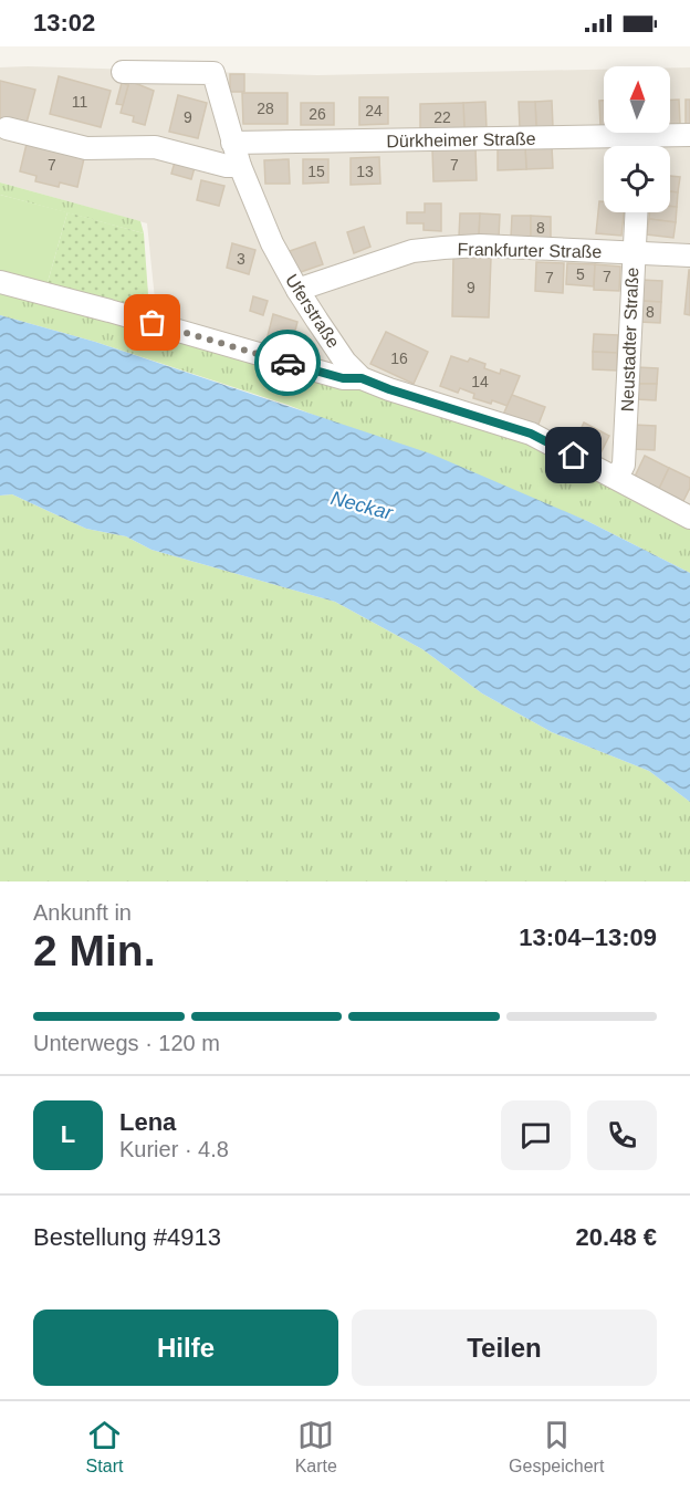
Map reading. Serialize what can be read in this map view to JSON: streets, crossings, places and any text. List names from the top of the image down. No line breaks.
{"streets":{"street":["Dürkheimer Straße","Frankfurter Straße","Uferstraße","Neustadter Straße"]},"crossings":[["Dürkheimer Straße","Uferstraße"],["Frankfurter Straße","Uferstraße"],["Frankfurter Straße","Neustadter Straße"],["Uferstraße","Neustadter Straße"]],"water":["Neckar"],"house_numbers":["11","28","24","26","9","22","7","7","15","13","8","3","5","7","7","9","8","16","14"],"north":"top","page":{"status":"13:02","heading":["2 Min.","Ankunft in","13:04–13:09"],"panel":["Lena","Kurier · 4.8","Bestellung #4913","20.48 €"],"bar":"Unterwegs · 120 m","round":"L","buttons":["Hilfe","Teilen"],"tabs":["Start","Karte","Gespeichert"]}}
